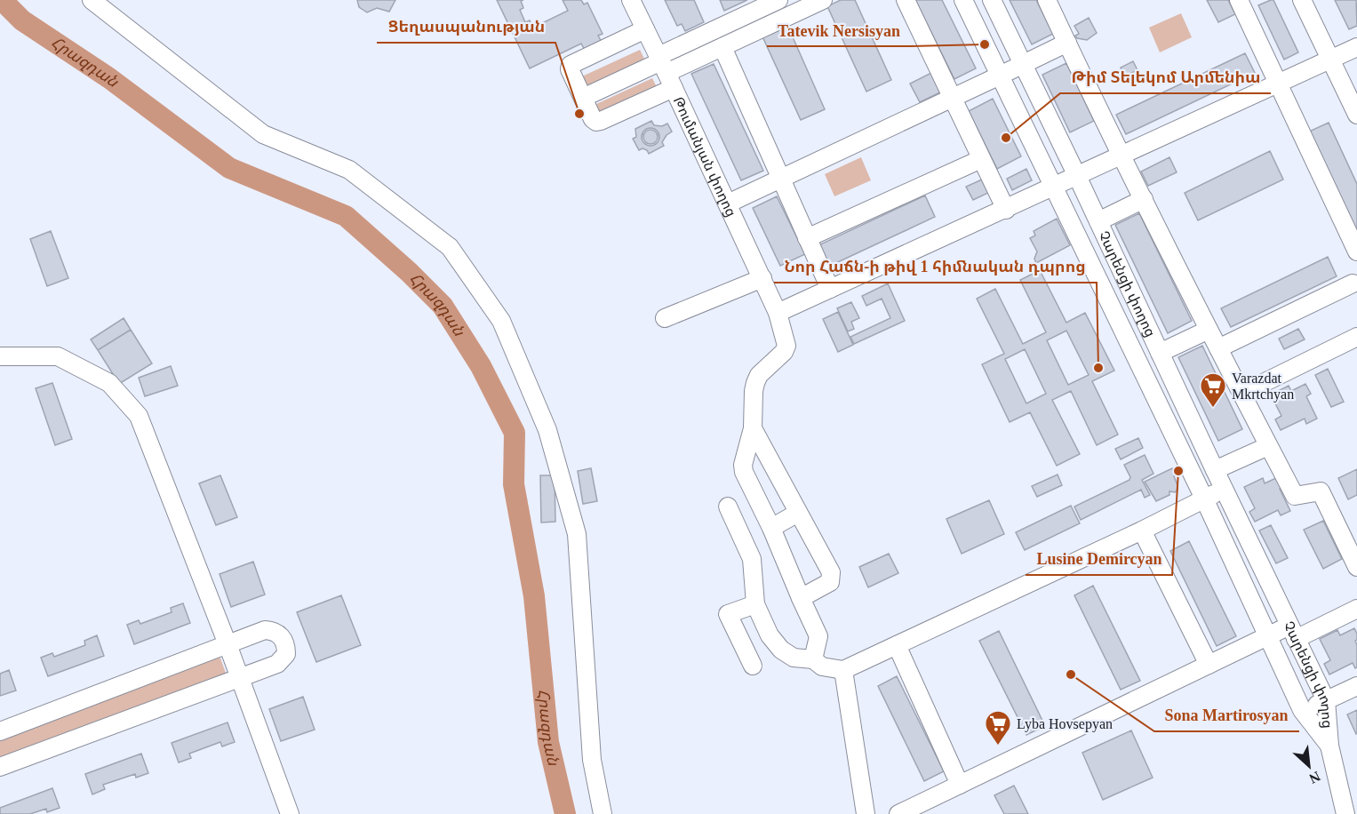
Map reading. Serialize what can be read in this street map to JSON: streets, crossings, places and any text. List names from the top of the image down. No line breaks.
{"streets":{"street":["Թումանյան փողոց","Չարենցի փողոց"]},"water":["Հրազդան"],"places":{"other":["Tatevik Nersisyan","Ցեղասպանության","Թիմ Տելեկոմ Արմենիա","Նոր Հաճն-ի թիվ 1 հիմնական դպրոց","Lusine Demircyan","Sona Martirosyan"],"supermarket":["Varazdat Mkrtchyan","Lyba Hovsepyan"]},"north":"bottom right"}
